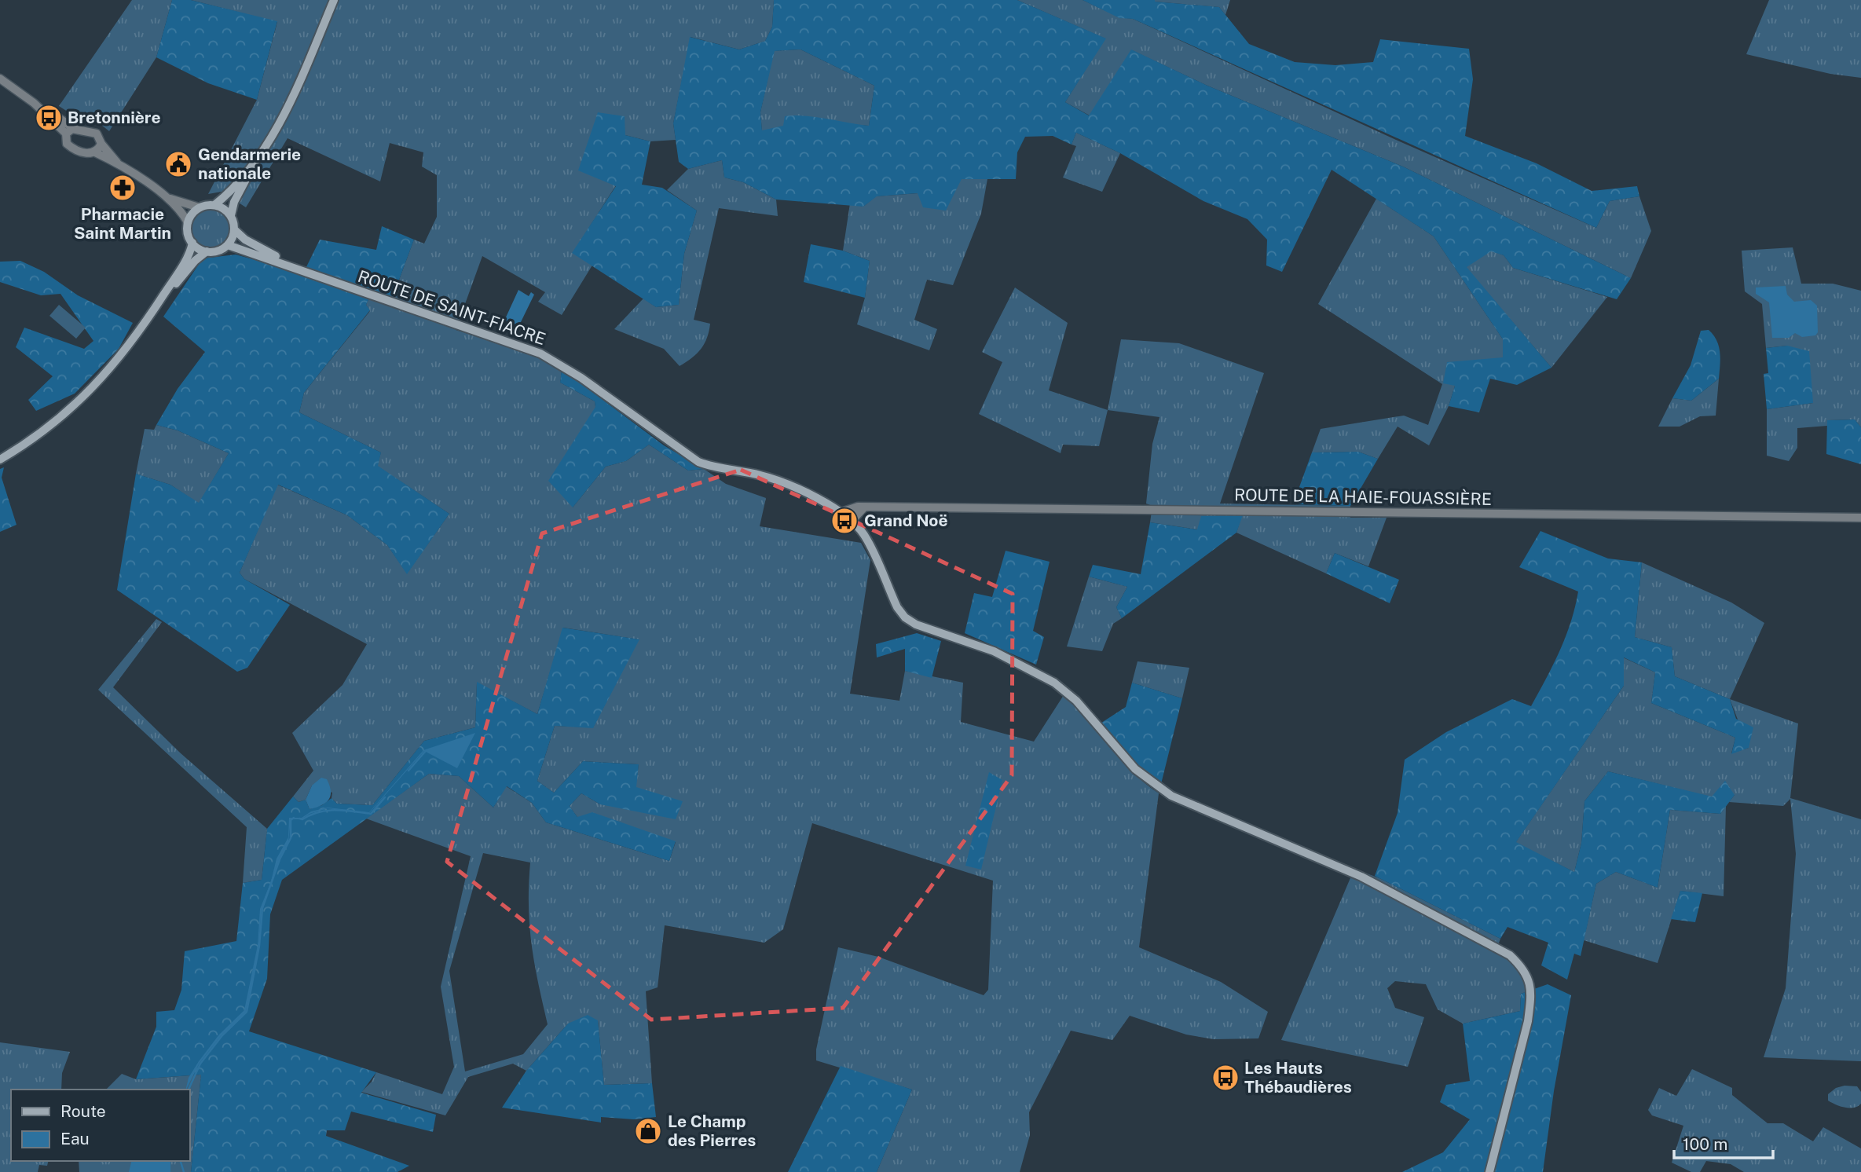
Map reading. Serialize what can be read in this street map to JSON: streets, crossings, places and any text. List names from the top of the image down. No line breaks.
{"streets":{"main road":["ROUTE DE SAINT-FIACRE"],"street":["ROUTE DE LA HAIE-FOUASSIÈRE"]},"crossings":[["ROUTE DE SAINT-FIACRE","ROUTE DE LA HAIE-FOUASSIÈRE"]],"places":{"bus stop":["Bretonnière","Grand Noë","Les Hauts Thébaudières"],"public building":["Gendarmerie nationale"],"pharmacy":["Pharmacie Saint Martin"],"shop":["Le Champ des Pierres"]},"legend":["Route","Eau"],"scale_bar":"100 m"}
